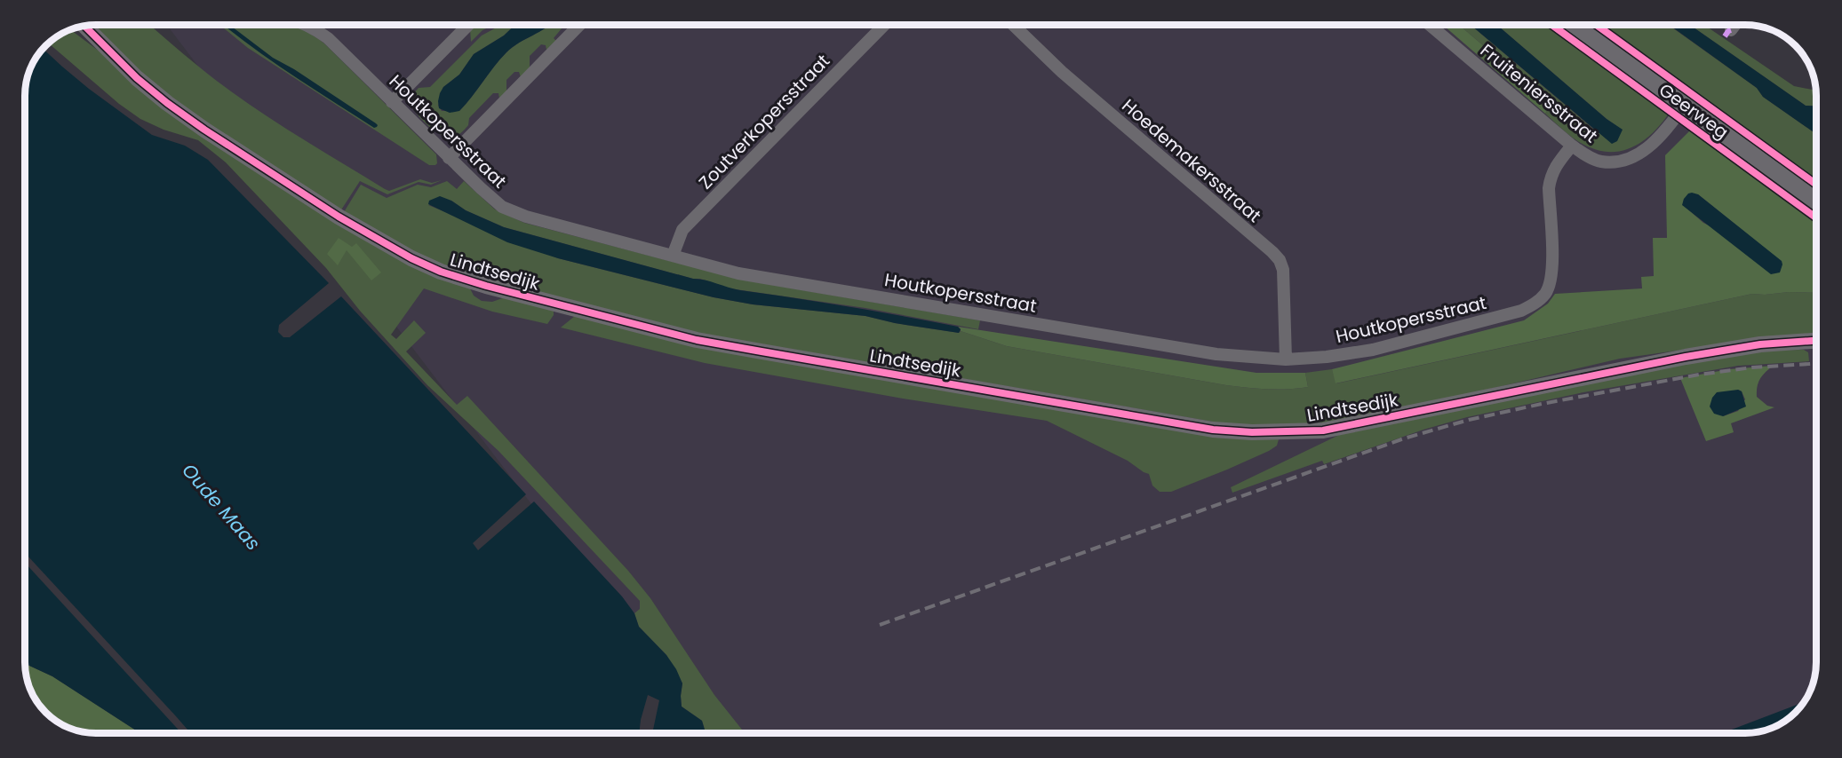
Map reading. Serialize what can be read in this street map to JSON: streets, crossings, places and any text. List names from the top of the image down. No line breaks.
{"streets":{"main road":["Geerweg"],"street":["Fruiteniersstraat","Zoutverkopersstraat","Houtkopersstraat","Hoedemakersstraat","Lindtsedijk"]},"crossings":[["Fruiteniersstraat","Geerweg"],["Fruiteniersstraat","Houtkopersstraat"],["Zoutverkopersstraat","Houtkopersstraat"],["Houtkopersstraat","Hoedemakersstraat"]],"water":["Oude Maas"]}
